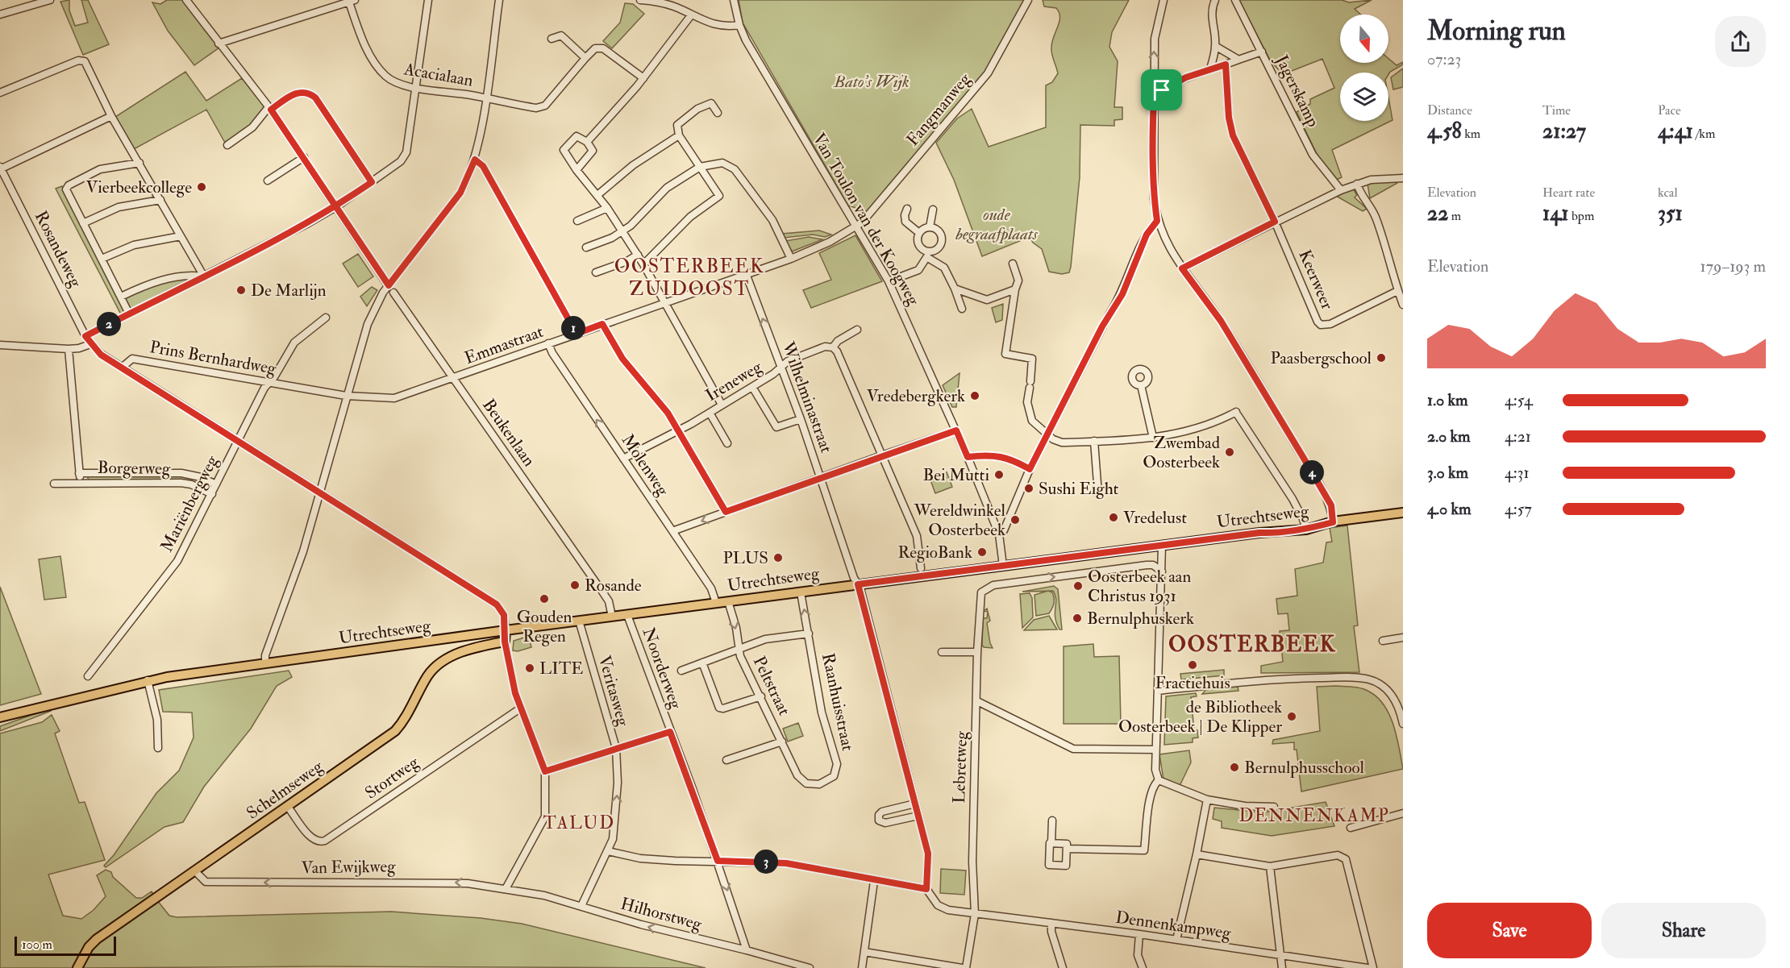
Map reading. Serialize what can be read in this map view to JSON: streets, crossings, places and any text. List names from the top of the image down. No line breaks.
{"streets":{"main road":["Utrechtseweg","Schelmseweg"],"street":["Acacialaan","Jagerskamp","Fangmanweg","Van Toulon van der Koogweg","Rosandeweg","Keerweer","Emmastraat","Prins Bernhardweg","Ireneweg","Wilhelminastraat","Beukenlaan","Molenweg","Borgerweg","Mariënbergweg","Noorderweg","Peltstraat","Veritasweg","Raanhuisstraat","Lebretweg","Stortweg","Van Ewijkweg","Hilhorstweg","Dennenkampweg"]},"crossings":[["Fangmanweg","Van Toulon van der Koogweg"],["Fangmanweg","Emmastraat"],["Van Toulon van der Koogweg","Emmastraat"],["Van Toulon van der Koogweg","Utrechtseweg"],["Emmastraat","Prins Bernhardweg"],["Emmastraat","Wilhelminastraat"],["Emmastraat","Beukenlaan"],["Emmastraat","Molenweg"],["Prins Bernhardweg","Mariënbergweg"],["Ireneweg","Wilhelminastraat"],["Ireneweg","Molenweg"],["Wilhelminastraat","Utrechtseweg"],["Wilhelminastraat","Dennenkampweg"],["Beukenlaan","Utrechtseweg"],["Molenweg","Utrechtseweg"],["Borgerweg","Mariënbergweg"],["Utrechtseweg","Noorderweg"],["Utrechtseweg","Peltstraat"],["Utrechtseweg","Veritasweg"],["Utrechtseweg","Raanhuisstraat"],["Noorderweg","Hilhorstweg"],["Peltstraat","Raanhuisstraat"],["Veritasweg","Hilhorstweg"],["Lebretweg","Dennenkampweg"],["Stortweg","Schelmseweg"],["Schelmseweg","Van Ewijkweg"],["Van Ewijkweg","Hilhorstweg"]],"one_way":["Lebretweg","Van Ewijkweg","Hilhorstweg"],"districts":["OOSTERBEEK ZUIDOOST","OOSTERBEEK","DENNENKAMP","TALUD"],"parks":["Bato's Wijk","oude begraafplaats"],"places":["Vierbeekcollege","De Marlijn","Paasbergschool","Vredebergkerk","Zwembad Oosterbeek","Bei Mutti","Sushi Eight","Vredelust","Wereldwinkel Oosterbeek","RegioBank","PLUS","Rosande","Oosterbeek aan Christus 1931","Gouden Regen","Bernulphuskerk","Fractiehuis","LITE","de Bibliotheek Oosterbeek | De Klipper","Bernulphusschool"],"scale_bar":"100 m","north":"bottom","page":{"heading":["Morning run","07:23"],"stats":[["Distance","4.58 km"],["Time","21:27"],["Pace","4:41 /km"],["Elevation","22 m"],["Heart rate","141 bpm"],["kcal","351"]],"chart":["Elevation","179–193 m"],"pins":["2","1","4","3"],"list":[{"name":"1.0 km","note":"4:54"},{"name":"2.0 km","note":"4:21"},{"name":"3.0 km","note":"4:31"},{"name":"4.0 km","note":"4:57"}],"buttons":["Save","Share"],"scale":"100 m"}}
